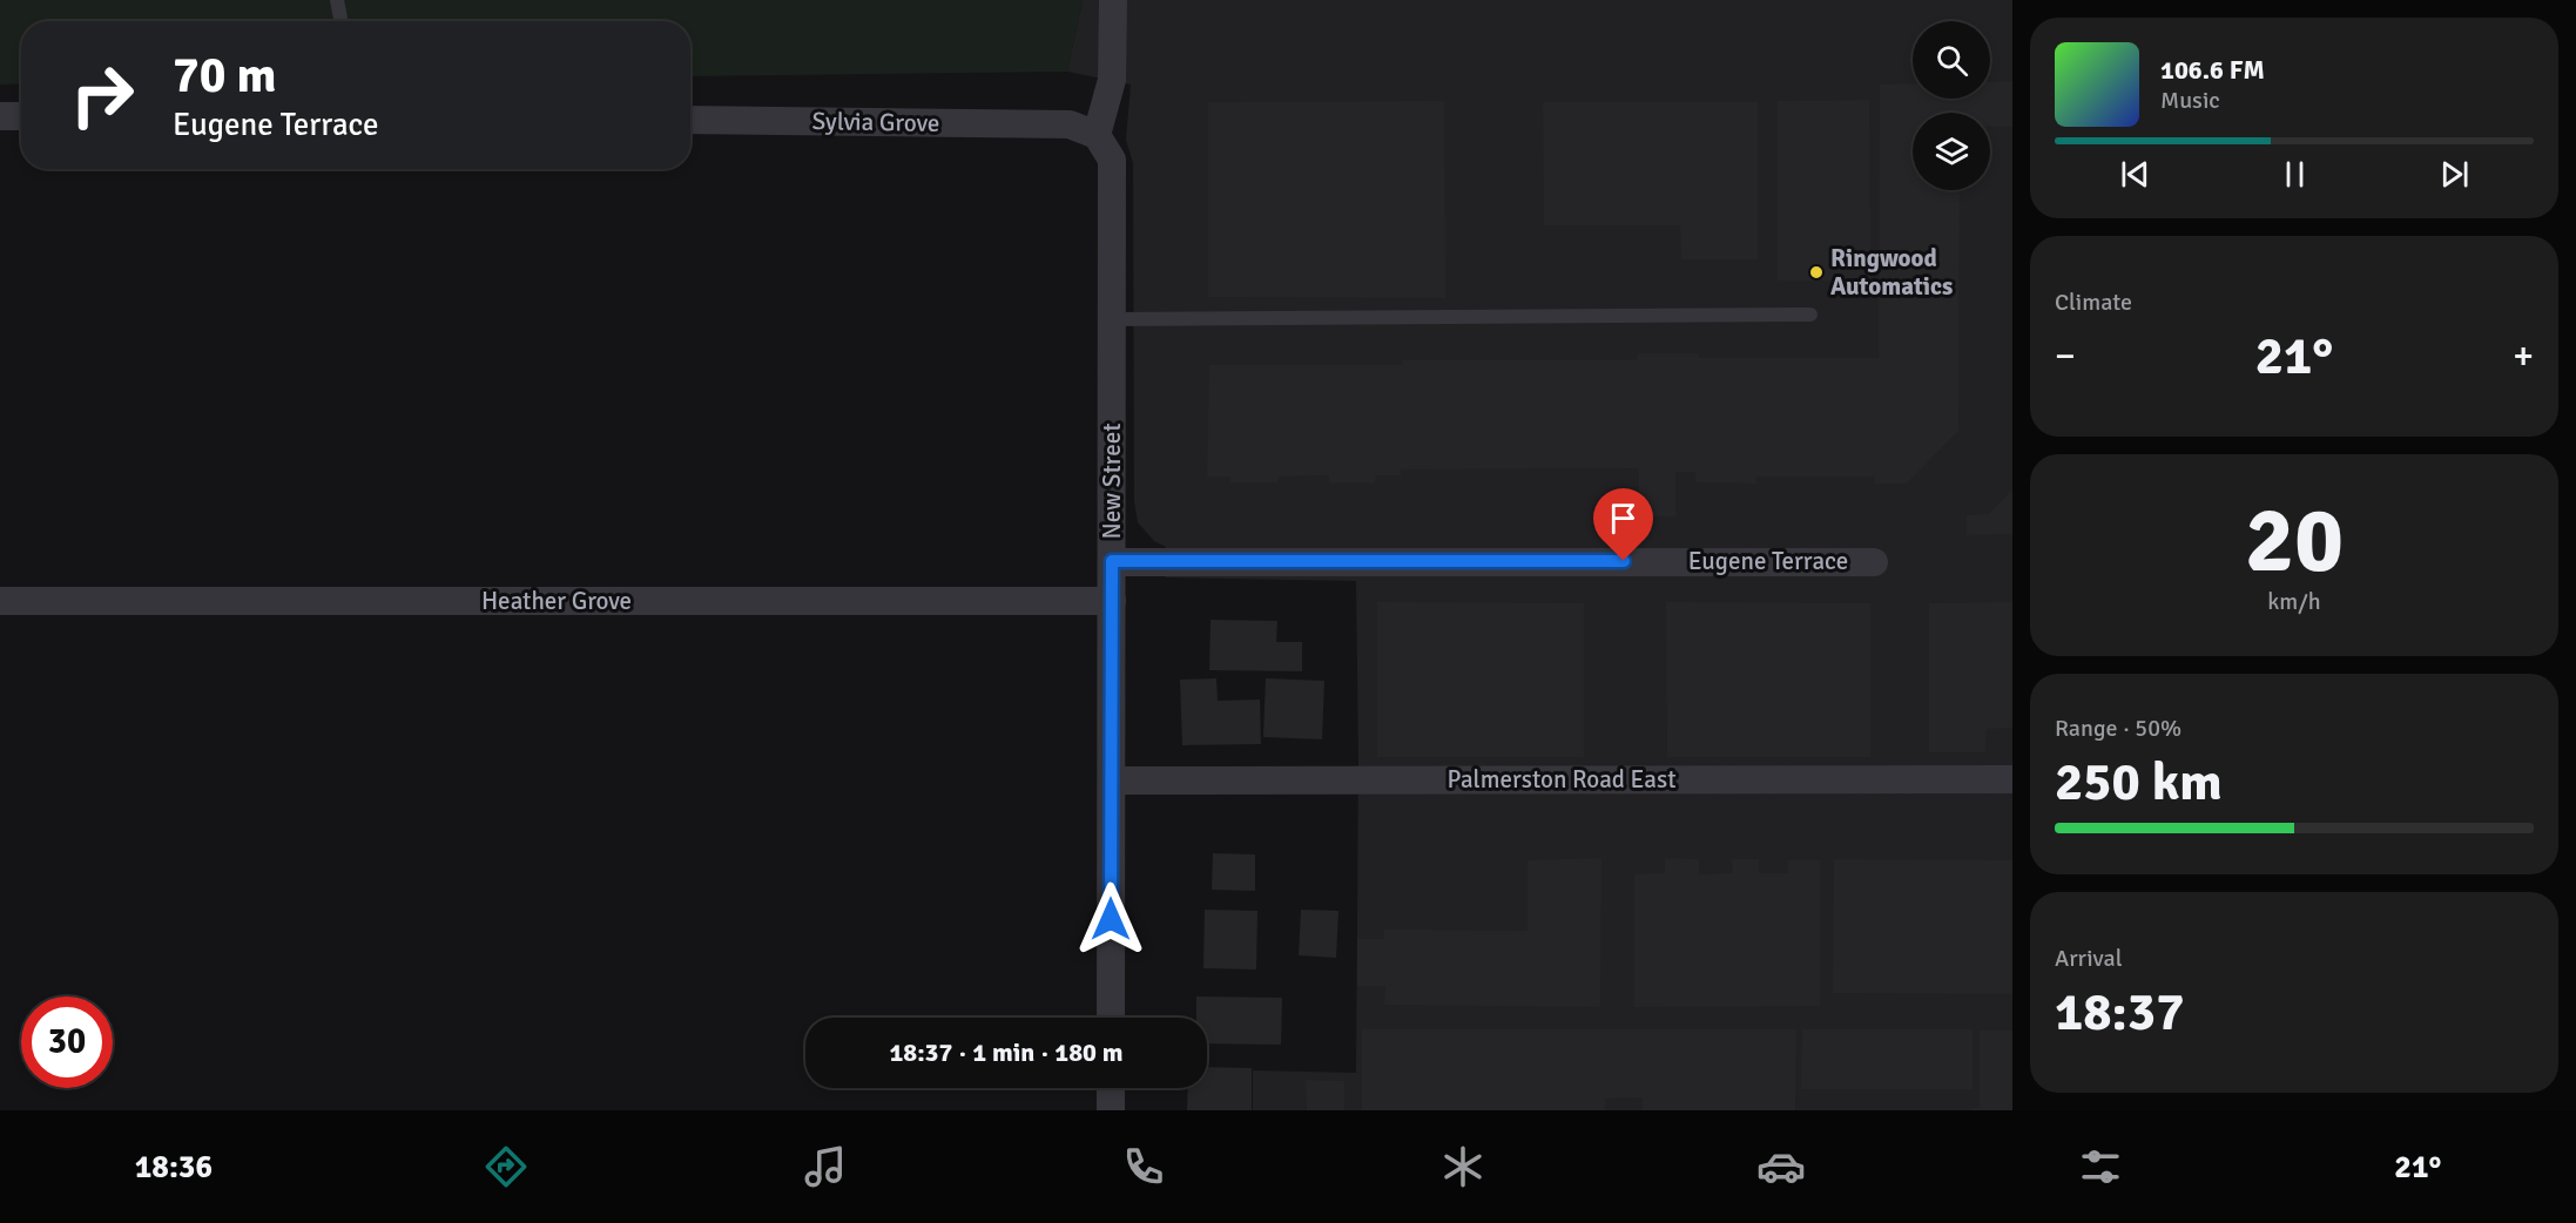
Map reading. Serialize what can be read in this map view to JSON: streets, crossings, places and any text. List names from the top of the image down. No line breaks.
{"streets":{"street":["Sylvia Grove","New Street","Eugene Terrace","Heather Grove","Palmerston Road East"]},"crossings":[["Sylvia Grove","New Street"],["New Street","Eugene Terrace"],["New Street","Heather Grove"],["New Street","Palmerston Road East"]],"places":["Ringwood Automatics"],"page":{"turn":["70 m","Eugene Terrace"],"song":["106.6 FM","Music"],"tile":["Climate",["20","km/h"],["Range · 50%","250 km"],["Arrival","18:37"]],"heat":["−","21°","+"],"limit":"30","trip":"18:37 · 1 min · 180 m","tabs":["18:36","21°"]}}
